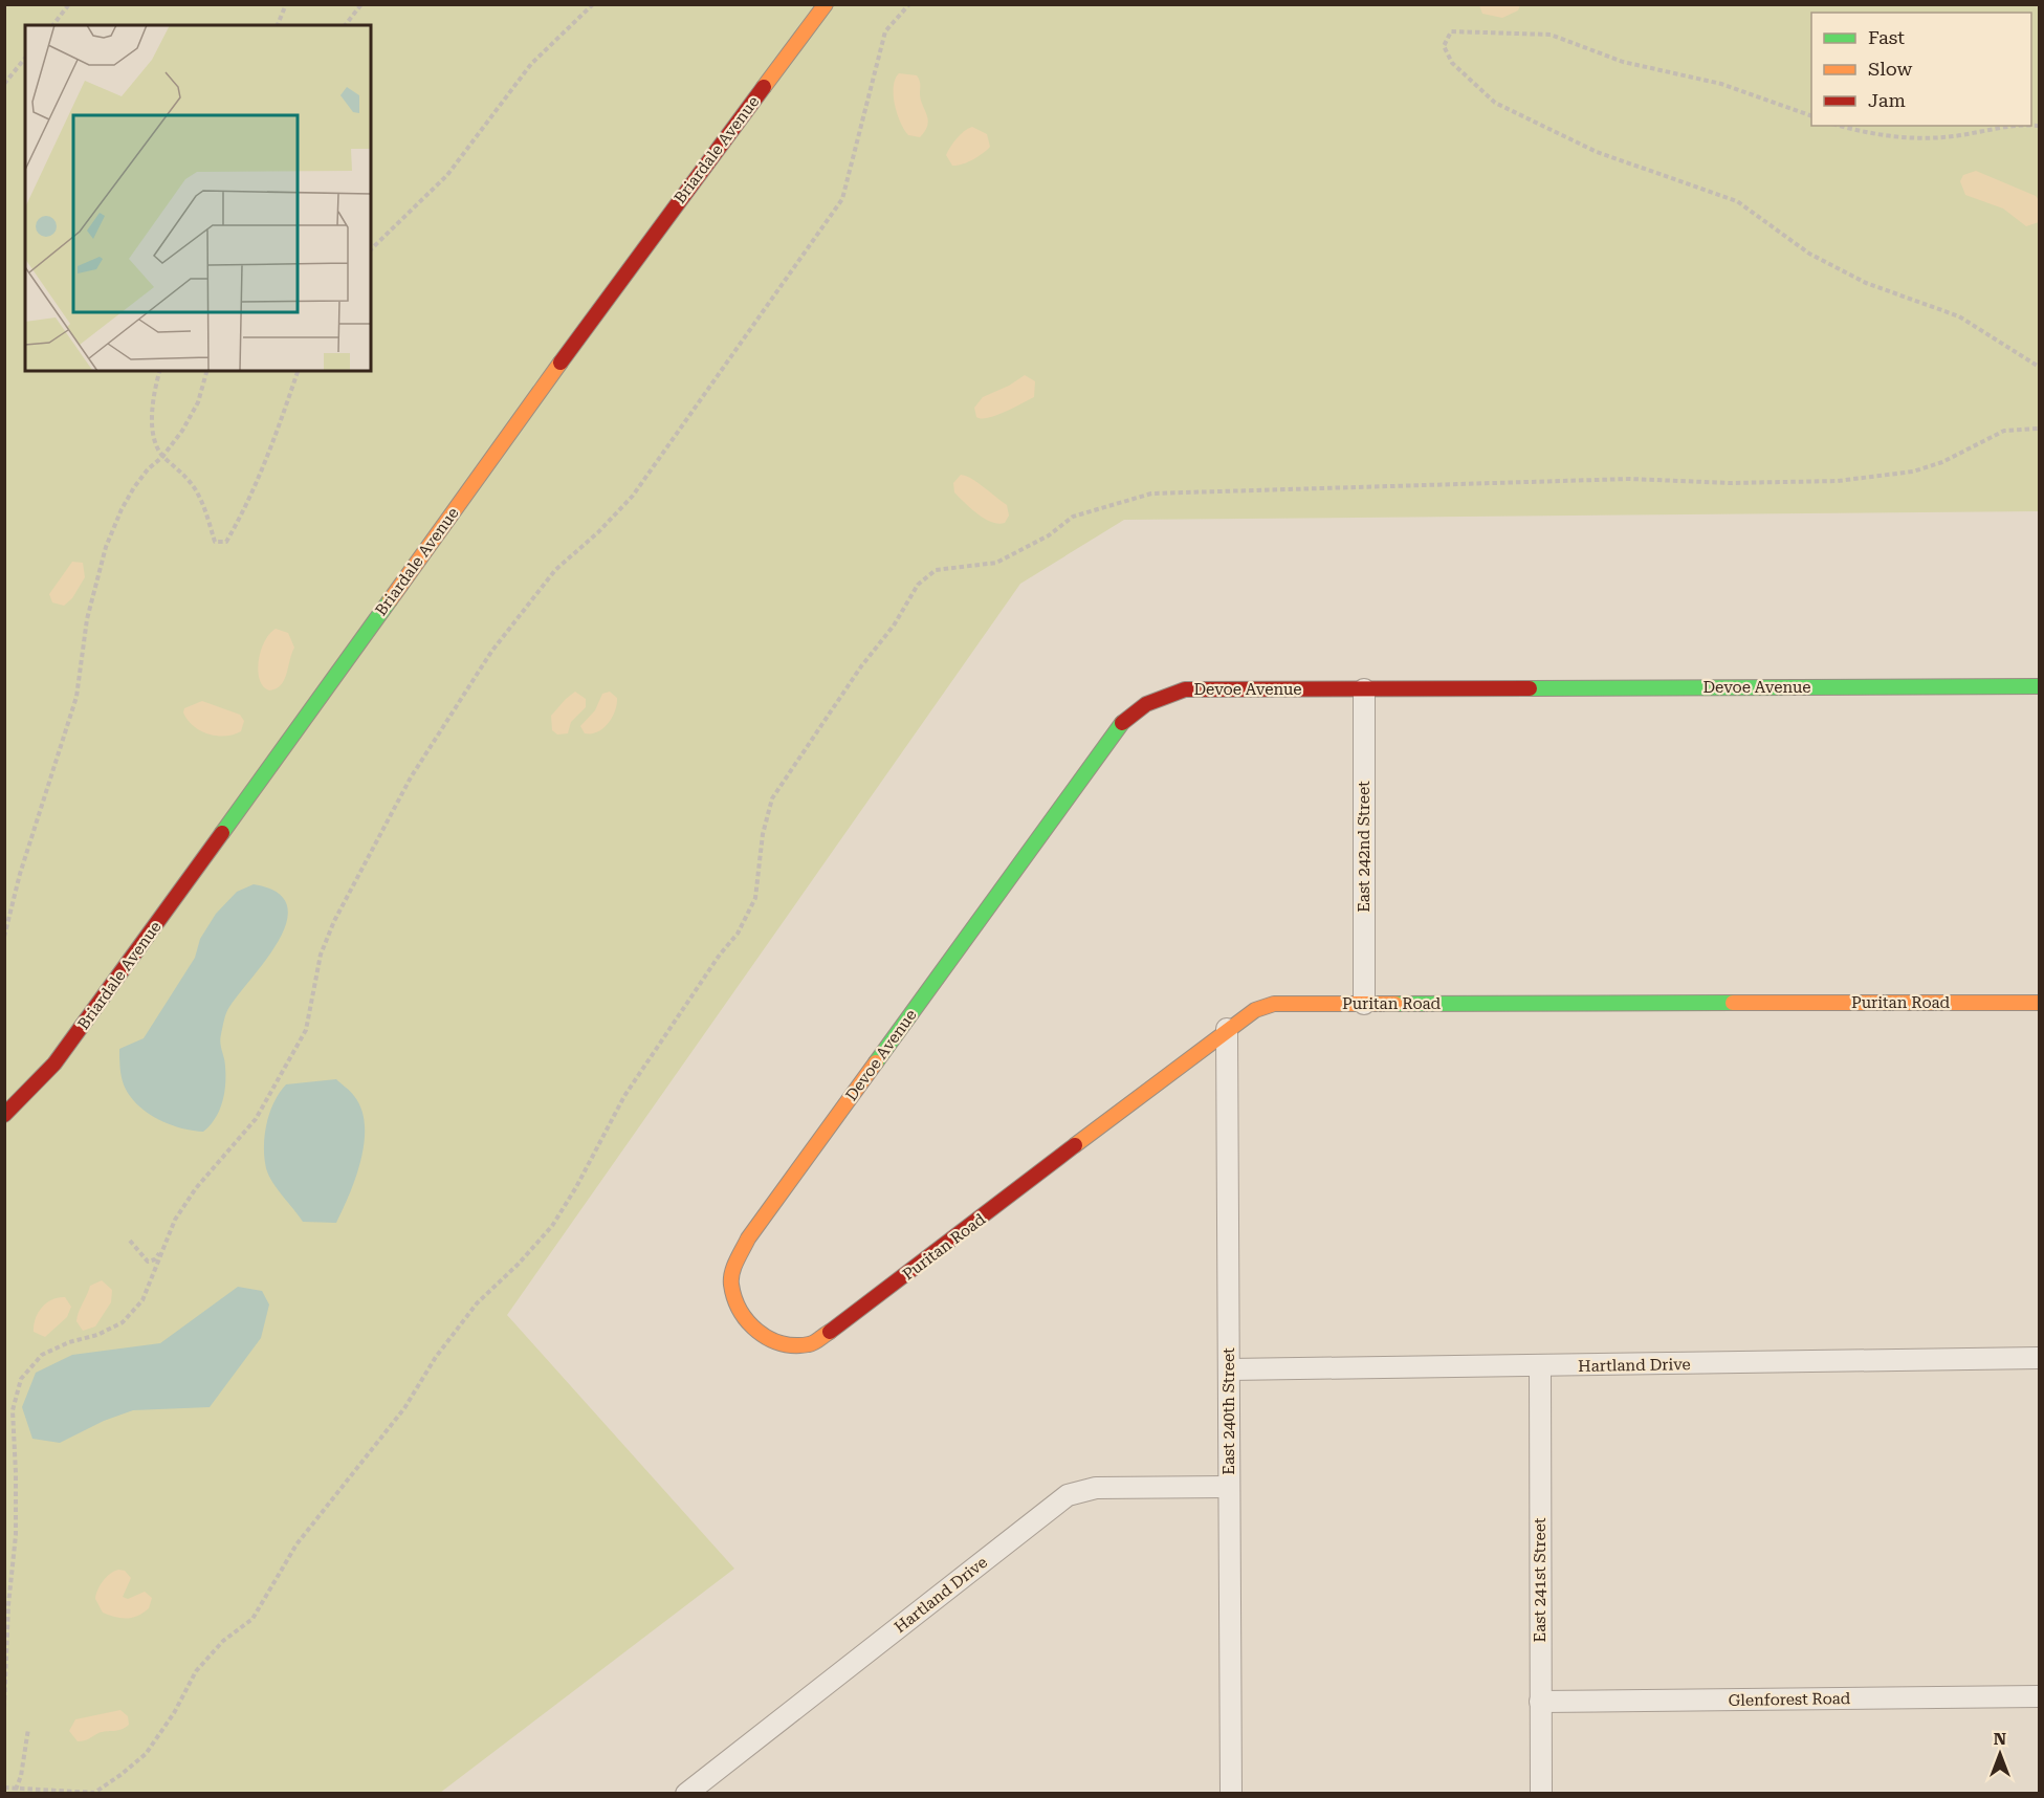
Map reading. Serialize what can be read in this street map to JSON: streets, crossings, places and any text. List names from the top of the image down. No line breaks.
{"streets":{"street":["Briardale Avenue","Devoe Avenue","East 242nd Street","Puritan Road","Hartland Drive","East 240th Street","East 241st Street","Glenforest Road"]},"crossings":[["Devoe Avenue","East 242nd Street"],["Devoe Avenue","Puritan Road"],["East 242nd Street","Puritan Road"],["Puritan Road","East 240th Street"],["Hartland Drive","East 240th Street"],["Hartland Drive","East 241st Street"],["East 241st Street","Glenforest Road"]],"legend":["Fast","Slow","Jam"],"north":"top"}
